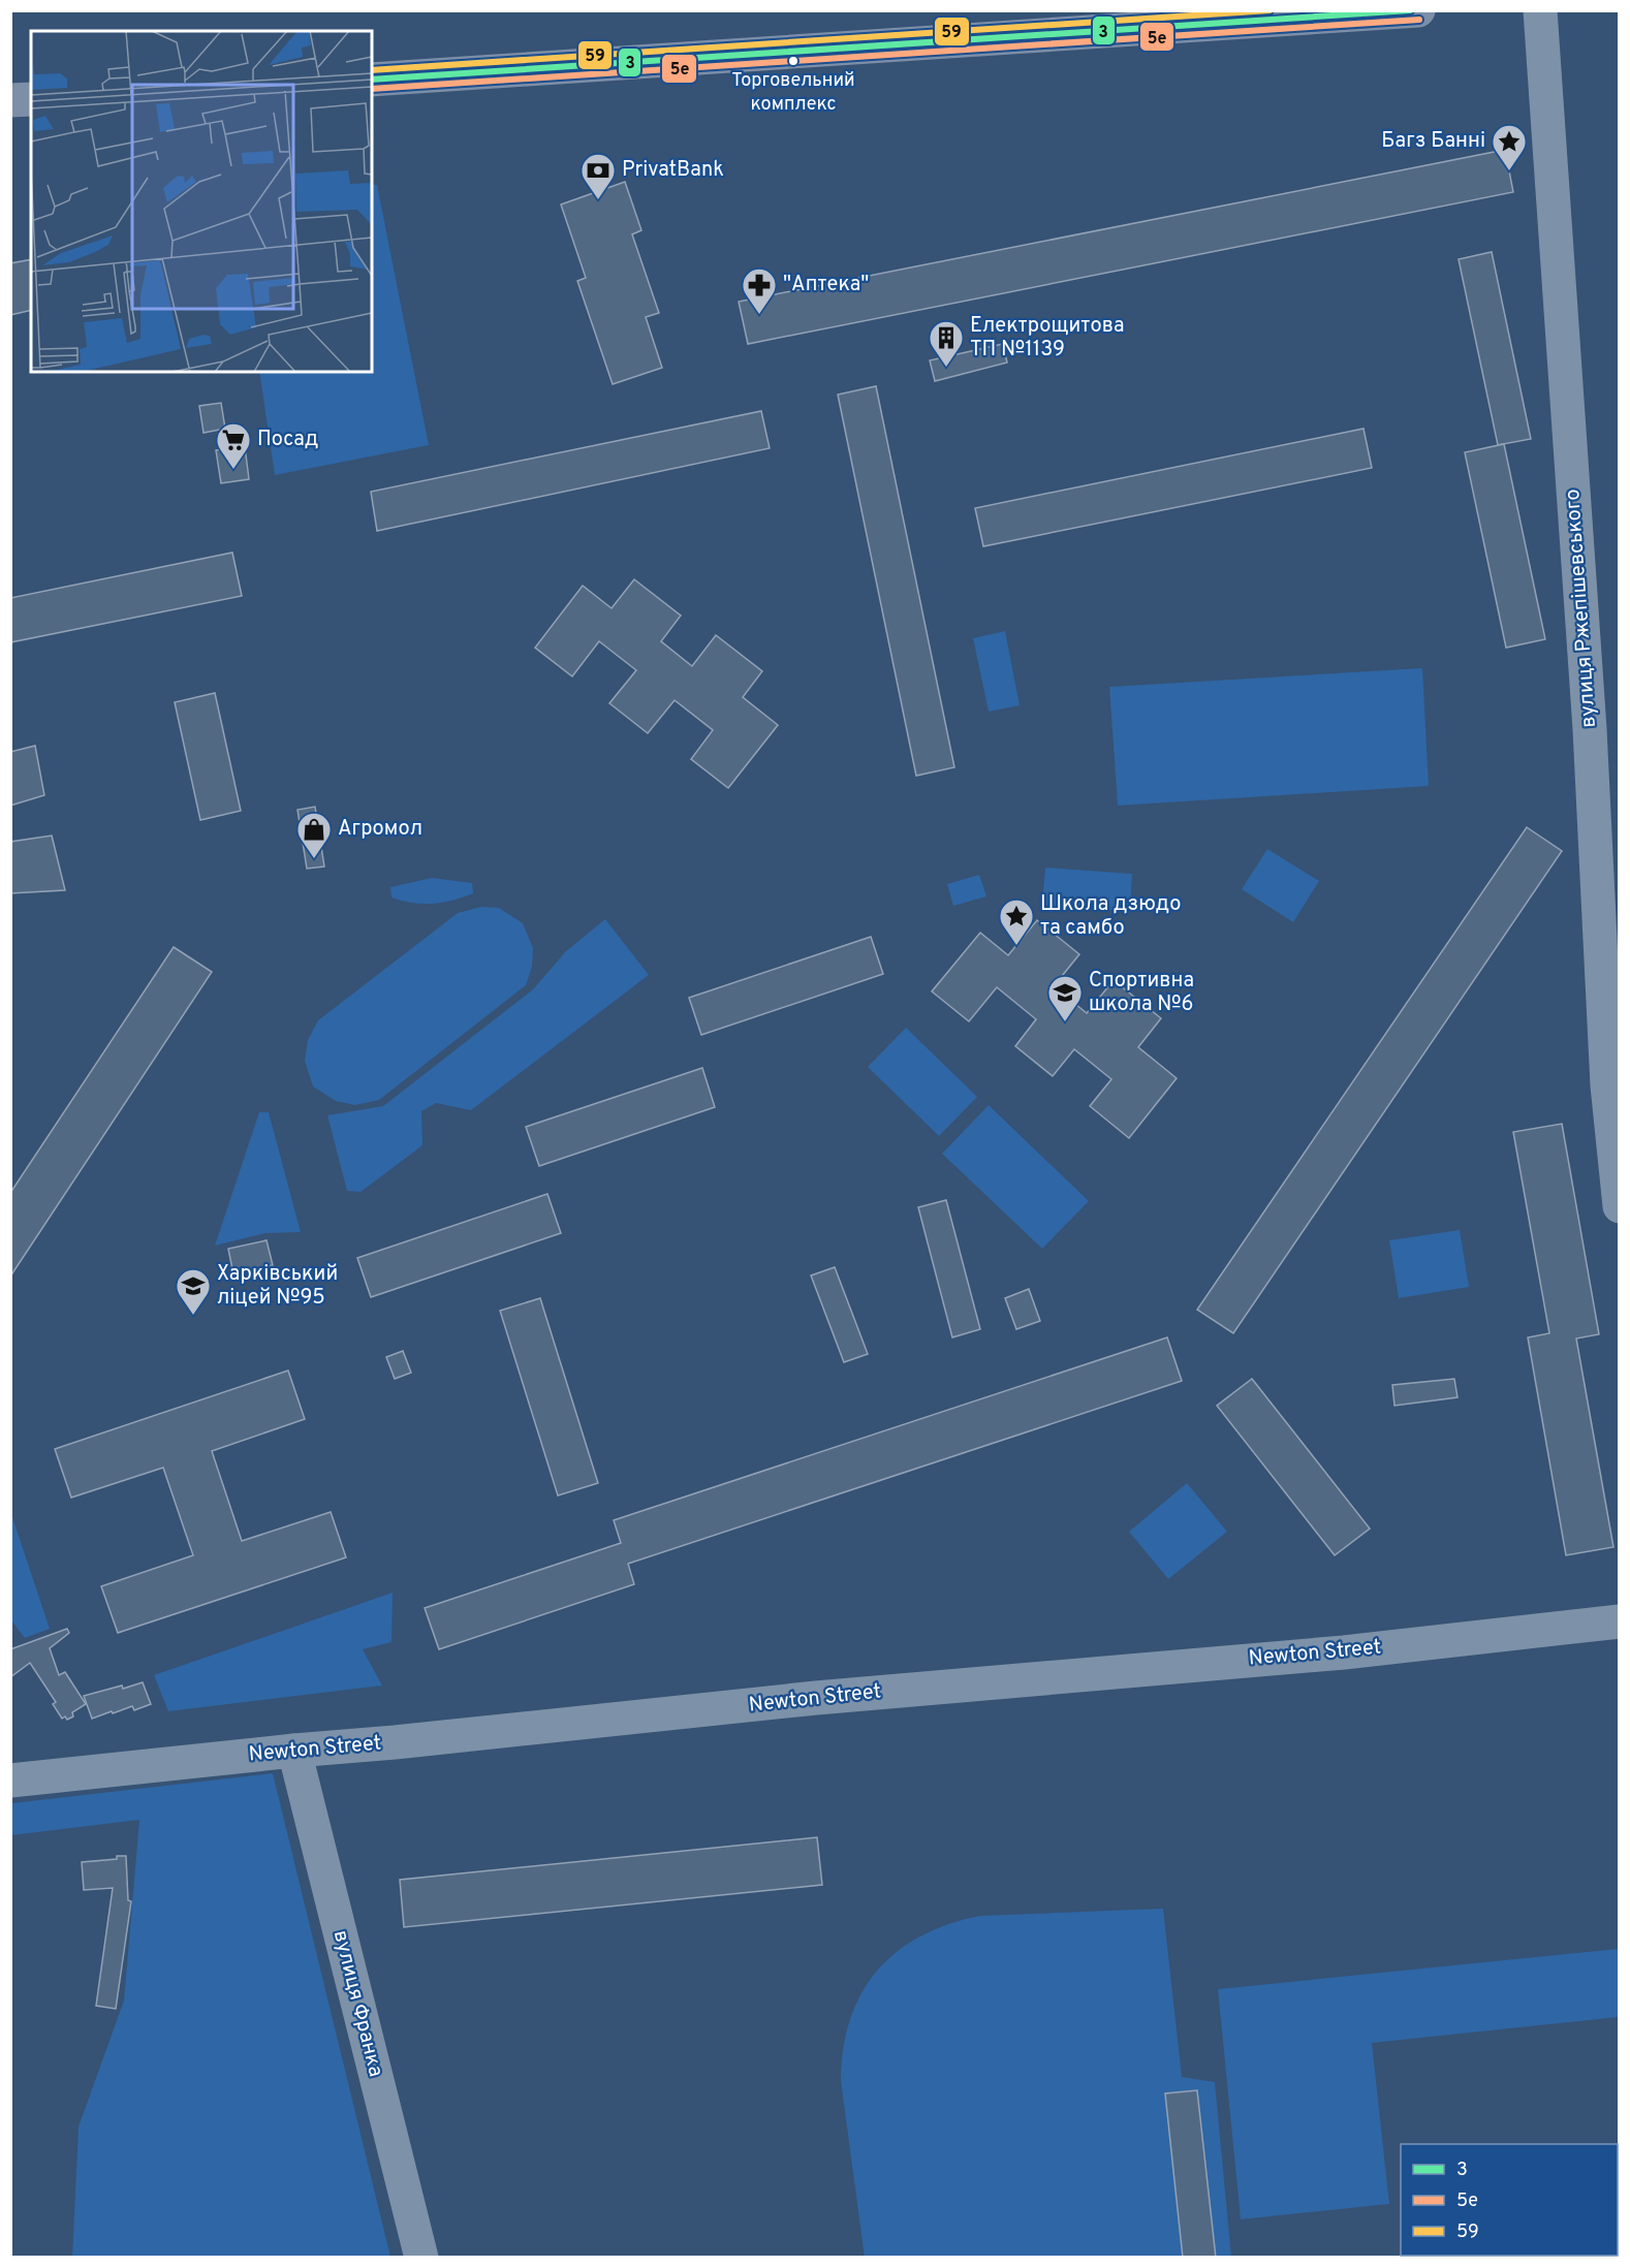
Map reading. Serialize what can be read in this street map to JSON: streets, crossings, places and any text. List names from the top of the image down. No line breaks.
{"streets":{"street":["вулиця Ржепішевського","Newton Street","вулиця Франка"]},"crossings":[["Newton Street","вулиця Франка"]],"places":{"other":["Торговельний комплекс"],"place":["Багз Банні","Школа дзюдо та самбо"],"bank":["PrivatBank"],"pharmacy":["\"Аптека\""],"building":["Електрощитова ТП №1139"],"supermarket":["Посад"],"shop":["Агромол"],"school or university":["Спортивна школа №6","Харківський ліцей №95"]},"lines":["transit line 3","transit line 59","transit line 5е"],"legend":["3","5е","59"]}
